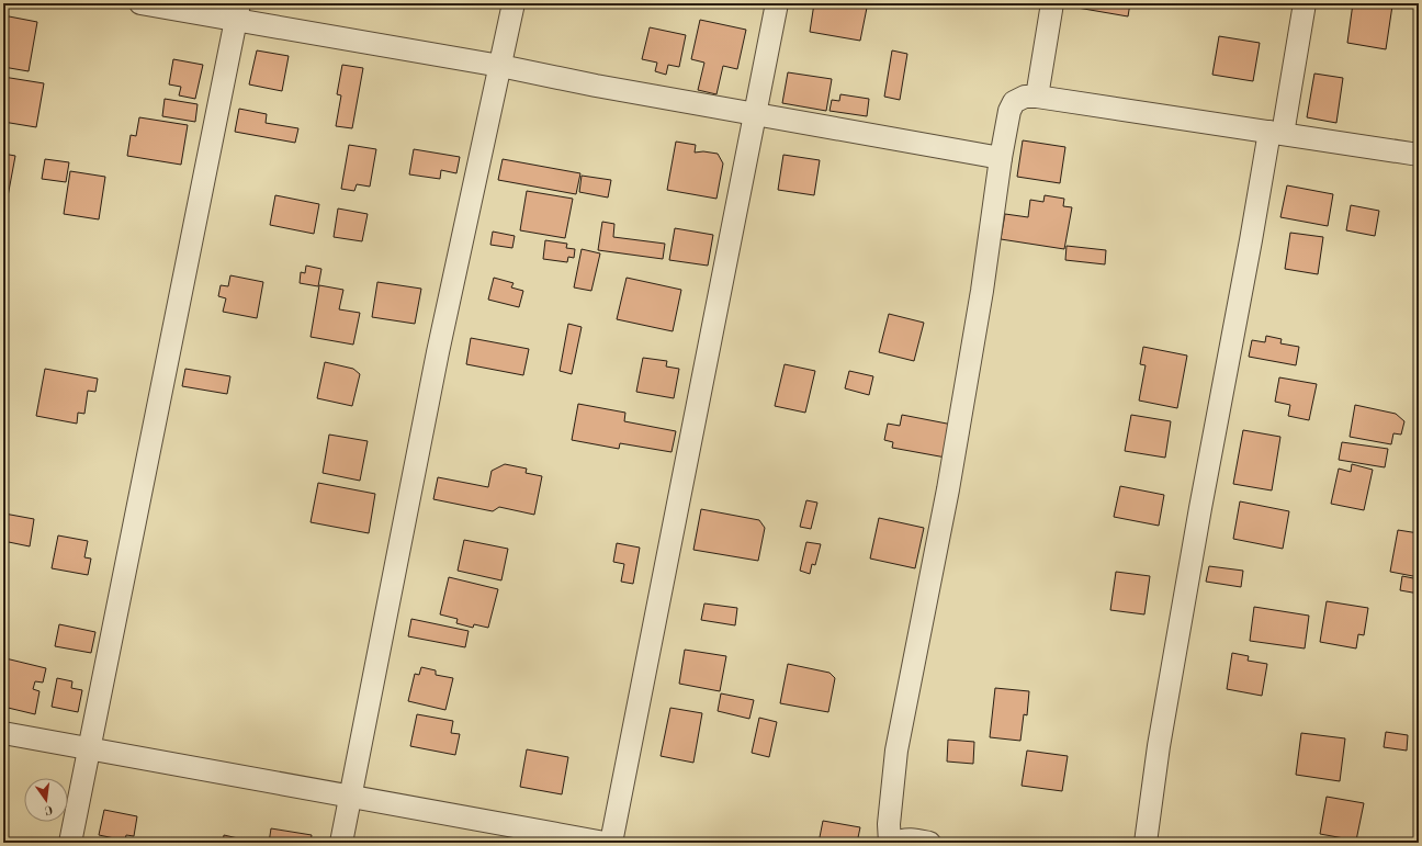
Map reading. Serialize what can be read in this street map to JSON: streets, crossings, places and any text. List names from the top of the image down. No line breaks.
{"north":"bottom"}
